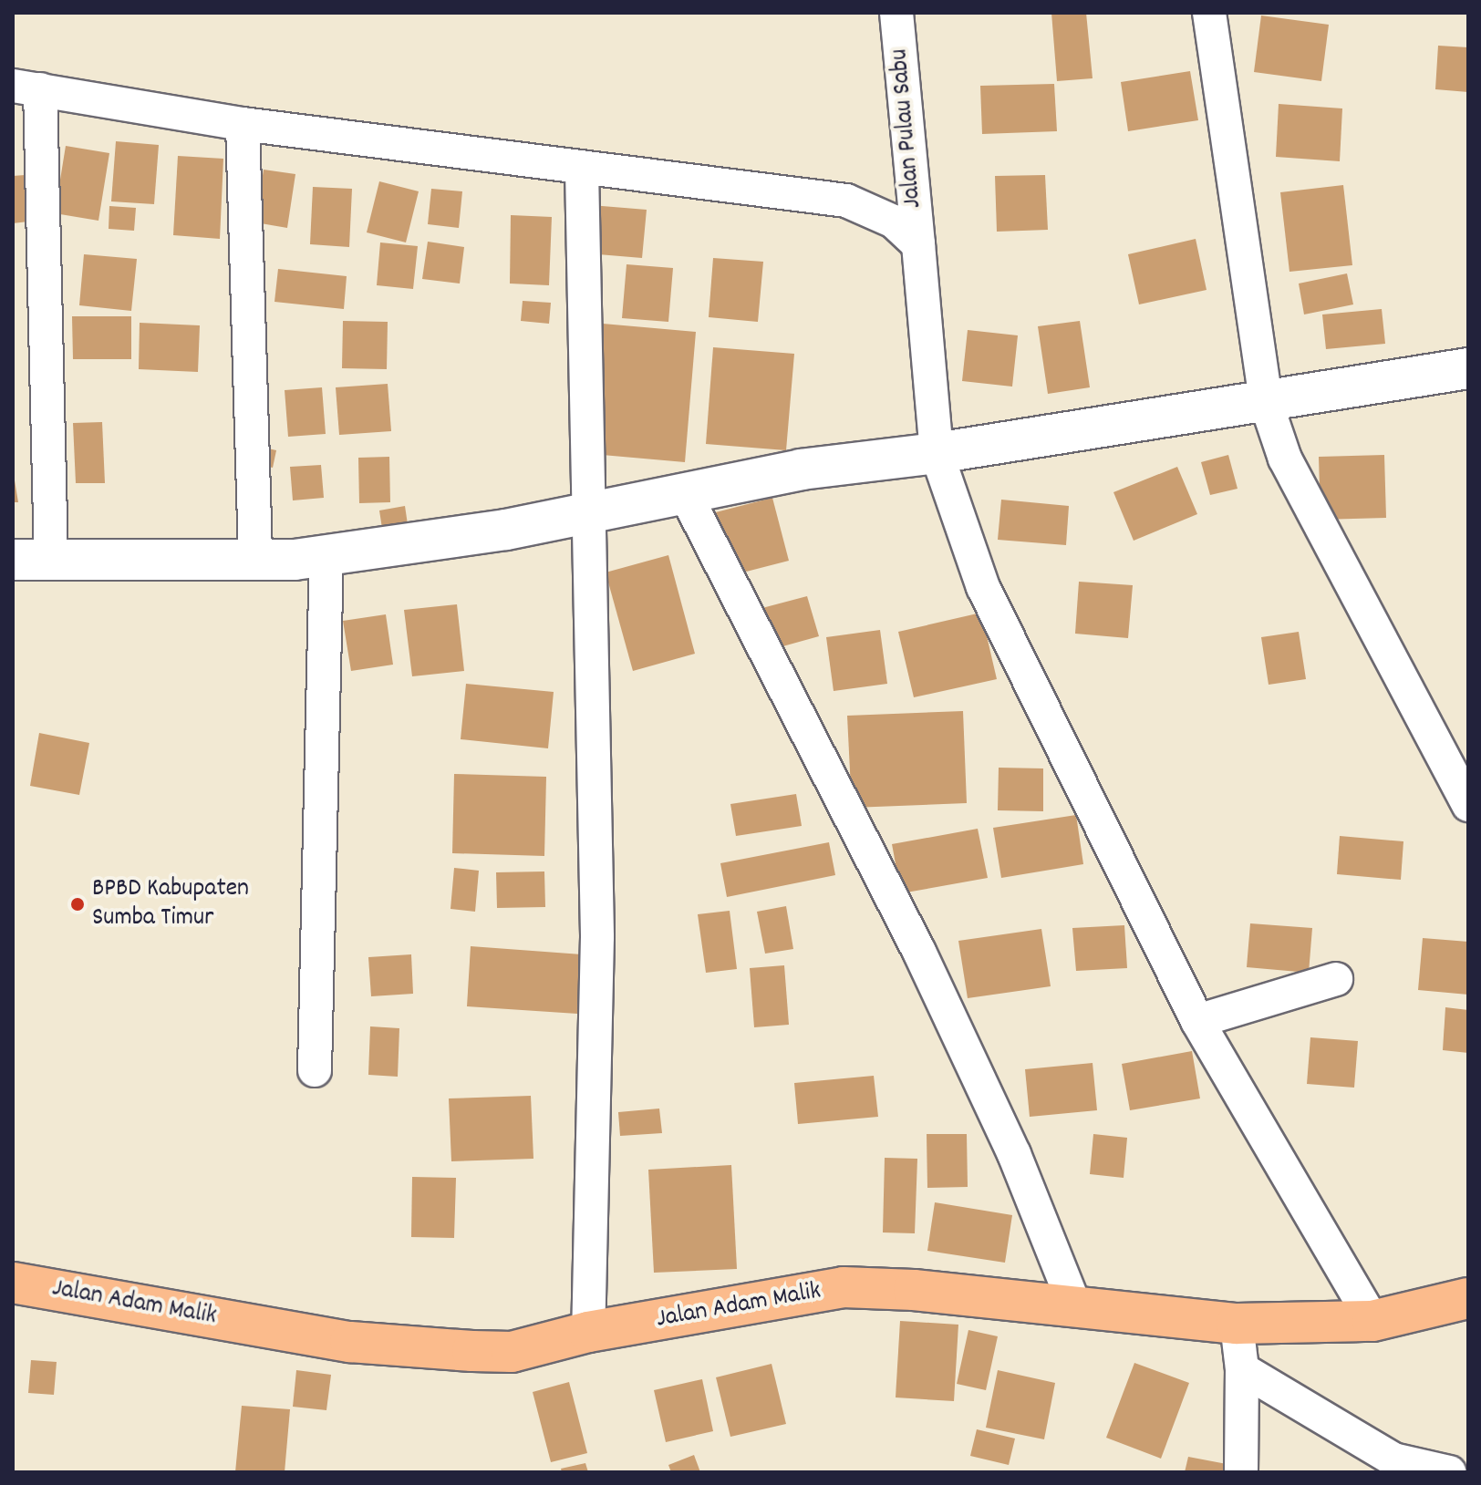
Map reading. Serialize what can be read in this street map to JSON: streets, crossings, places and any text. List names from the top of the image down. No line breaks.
{"streets":{"highway":["Jalan Adam Malik"],"street":["Jalan Pulau Sabu"]},"crossings":[["Jalan Pulau Sabu","Jalan Adam Malik"]],"places":["BPBD Kabupaten Sumba Timur"]}
